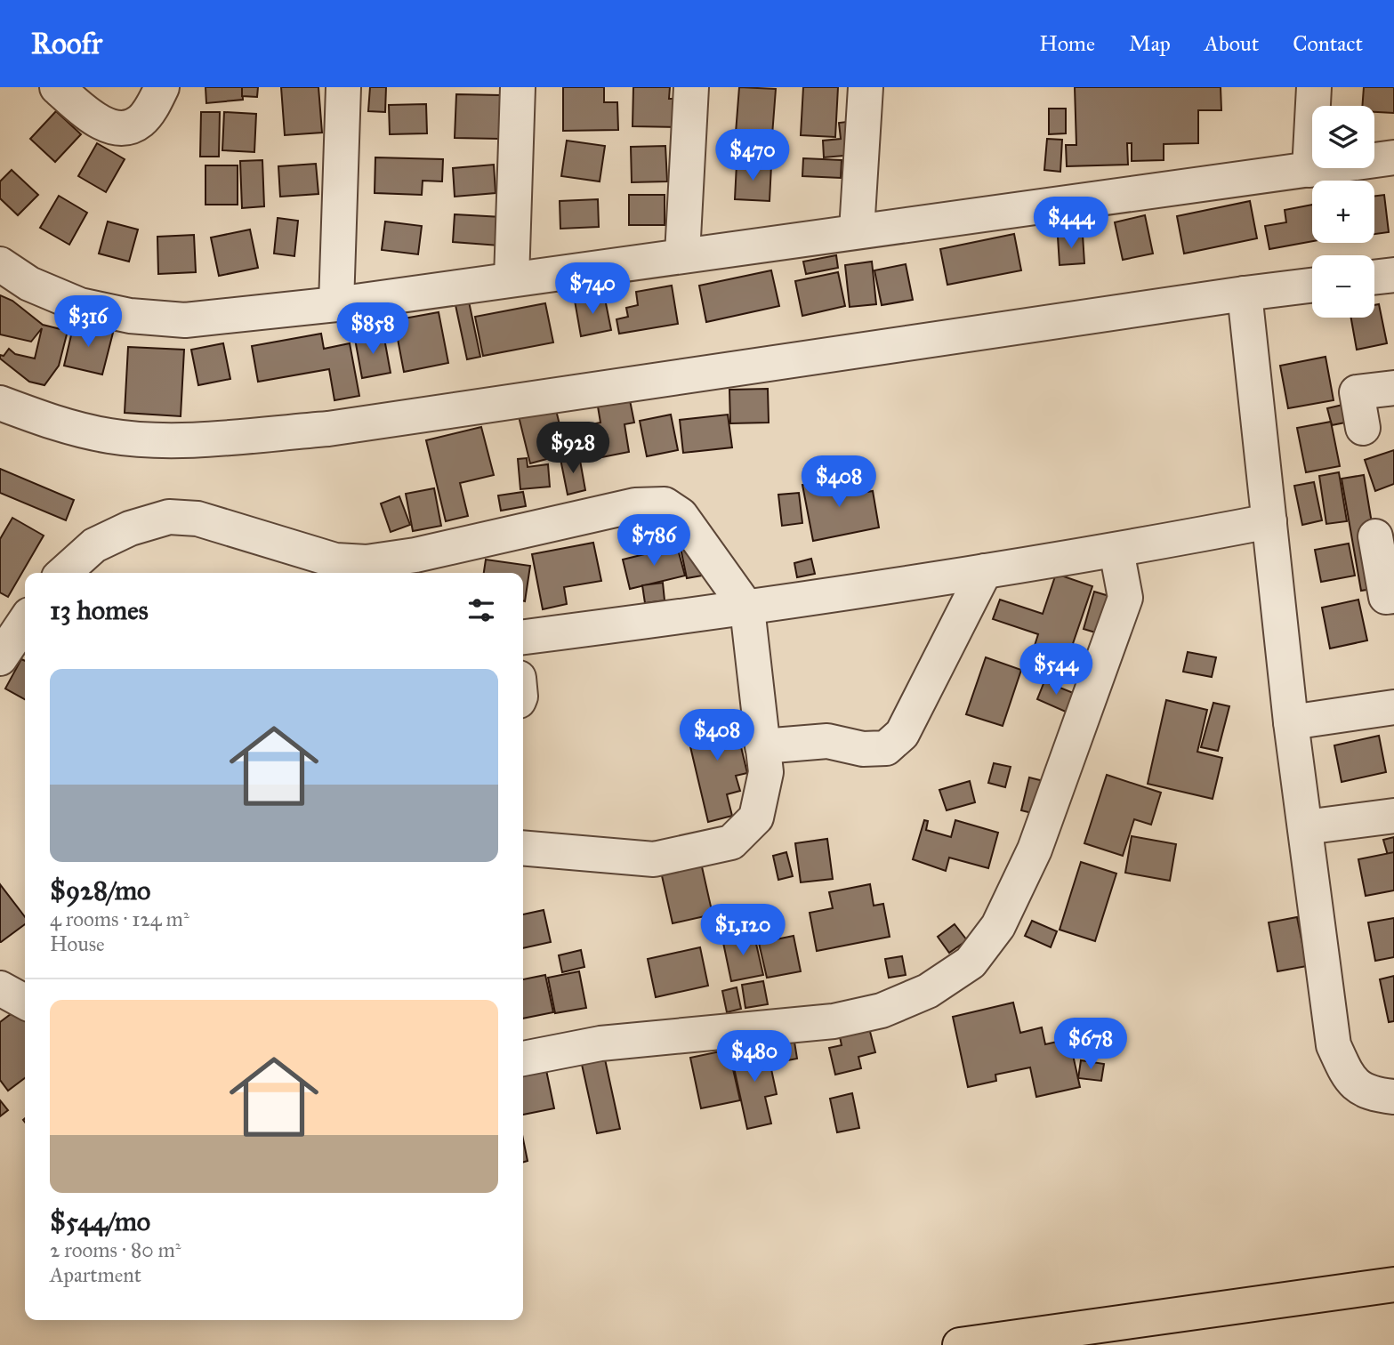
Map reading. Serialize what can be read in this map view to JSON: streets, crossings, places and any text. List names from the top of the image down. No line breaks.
{"page":{"header":"Roofr","nav":["Home","Map","About","Contact"],"map_buttons":["+","−"],"price":["$470","$444","$740","$316","$858","$928","$408","$786","$544","$408","$1,120","$678","$480"],"heading":"13 homes","list":[{"name":"$928/mo","note":"4 rooms · 124 m² · House"},{"name":"$544/mo","note":"2 rooms · 80 m² · Apartment"}]}}
